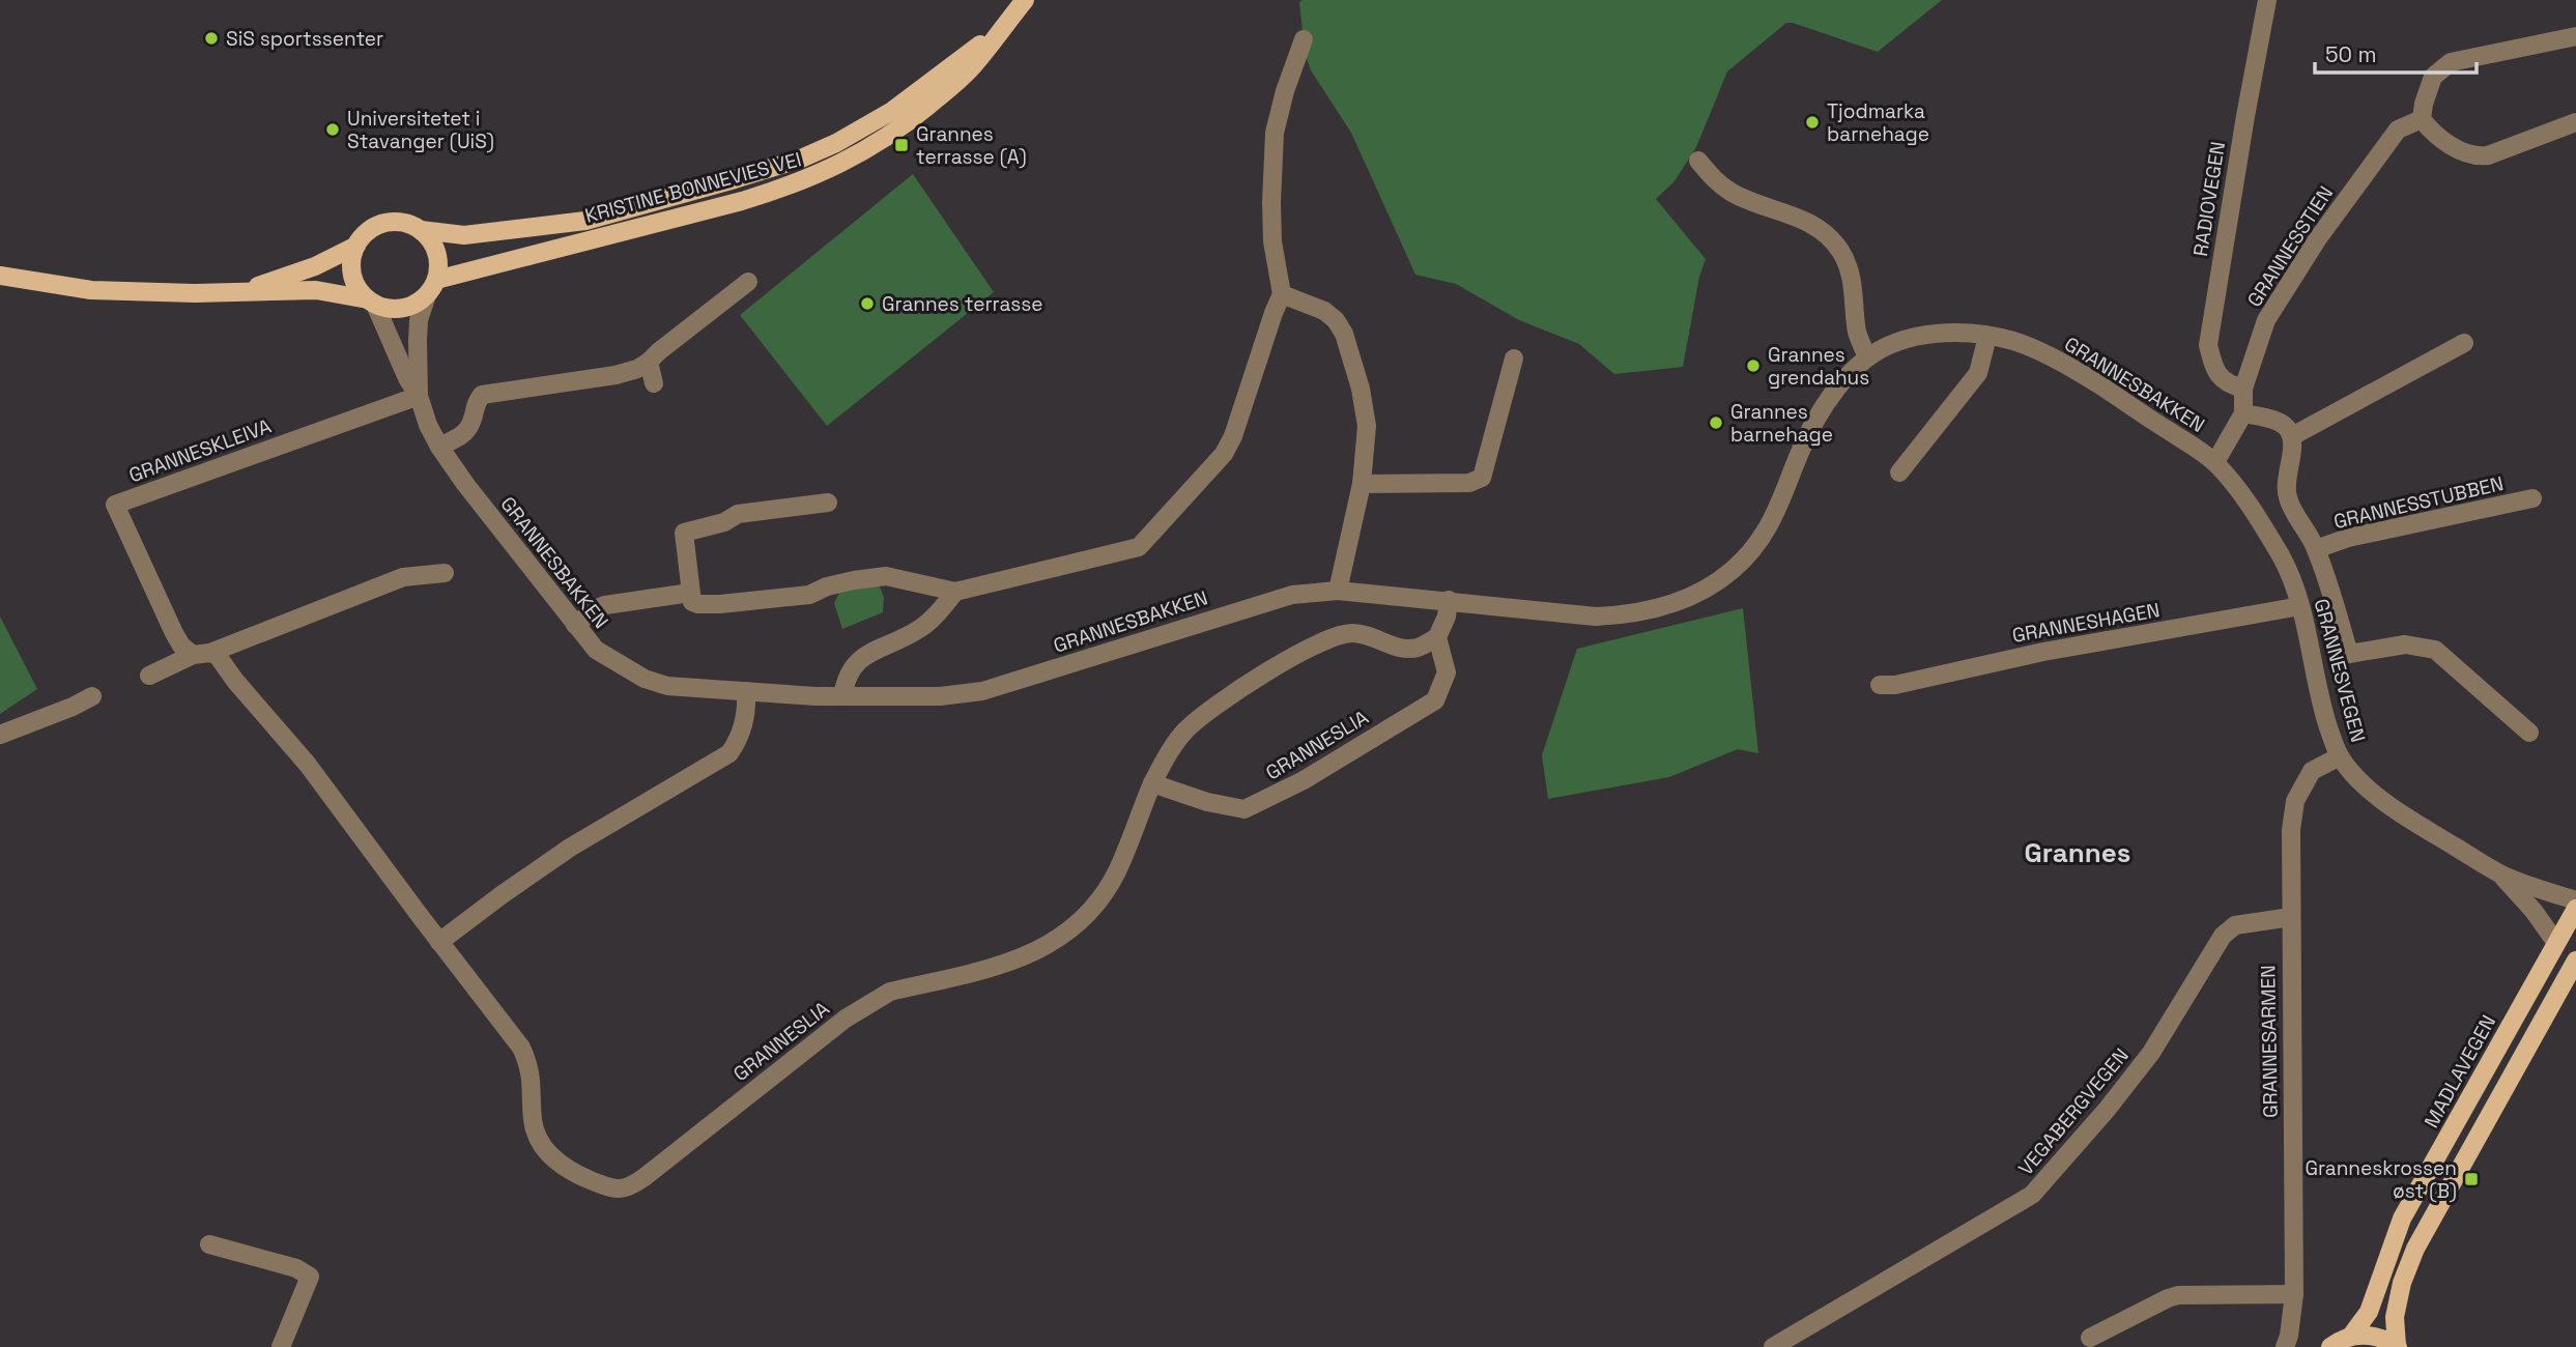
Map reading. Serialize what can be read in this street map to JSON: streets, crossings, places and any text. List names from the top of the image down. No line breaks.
{"streets":{"main road":["KRISTINE BONNEVIES VEI","MADLAVEGEN"],"street":["RADIOVEGEN","GRANNESSTIEN","GRANNESBAKKEN","GRANNESKLEIVA","GRANNESSTUBBEN","GRANNESHAGEN","GRANNESVEGEN","GRANNESLIA","GRANNESARMEN","VEGABERGVEGEN"]},"crossings":[["KRISTINE BONNEVIES VEI","GRANNESBAKKEN"],["RADIOVEGEN","GRANNESSTIEN"],["GRANNESSTIEN","GRANNESBAKKEN"],["GRANNESSTIEN","GRANNESVEGEN"],["GRANNESBAKKEN","GRANNESKLEIVA"],["GRANNESBAKKEN","GRANNESVEGEN"],["GRANNESKLEIVA","GRANNESLIA"],["GRANNESHAGEN","GRANNESVEGEN"],["GRANNESVEGEN","GRANNESARMEN"],["GRANNESVEGEN","MADLAVEGEN"],["GRANNESARMEN","VEGABERGVEGEN"]],"districts":["Grannes"],"places":{"other":["SiS sportssenter","Tjodmarka barnehage","Universitetet i Stavanger (UiS)","Grannes terrasse","Grannes grendahus","Grannes barnehage"],"transit":["Grannes terrasse (A)","Granneskrossen øst (B)"]},"scale_bar":"50 m"}
